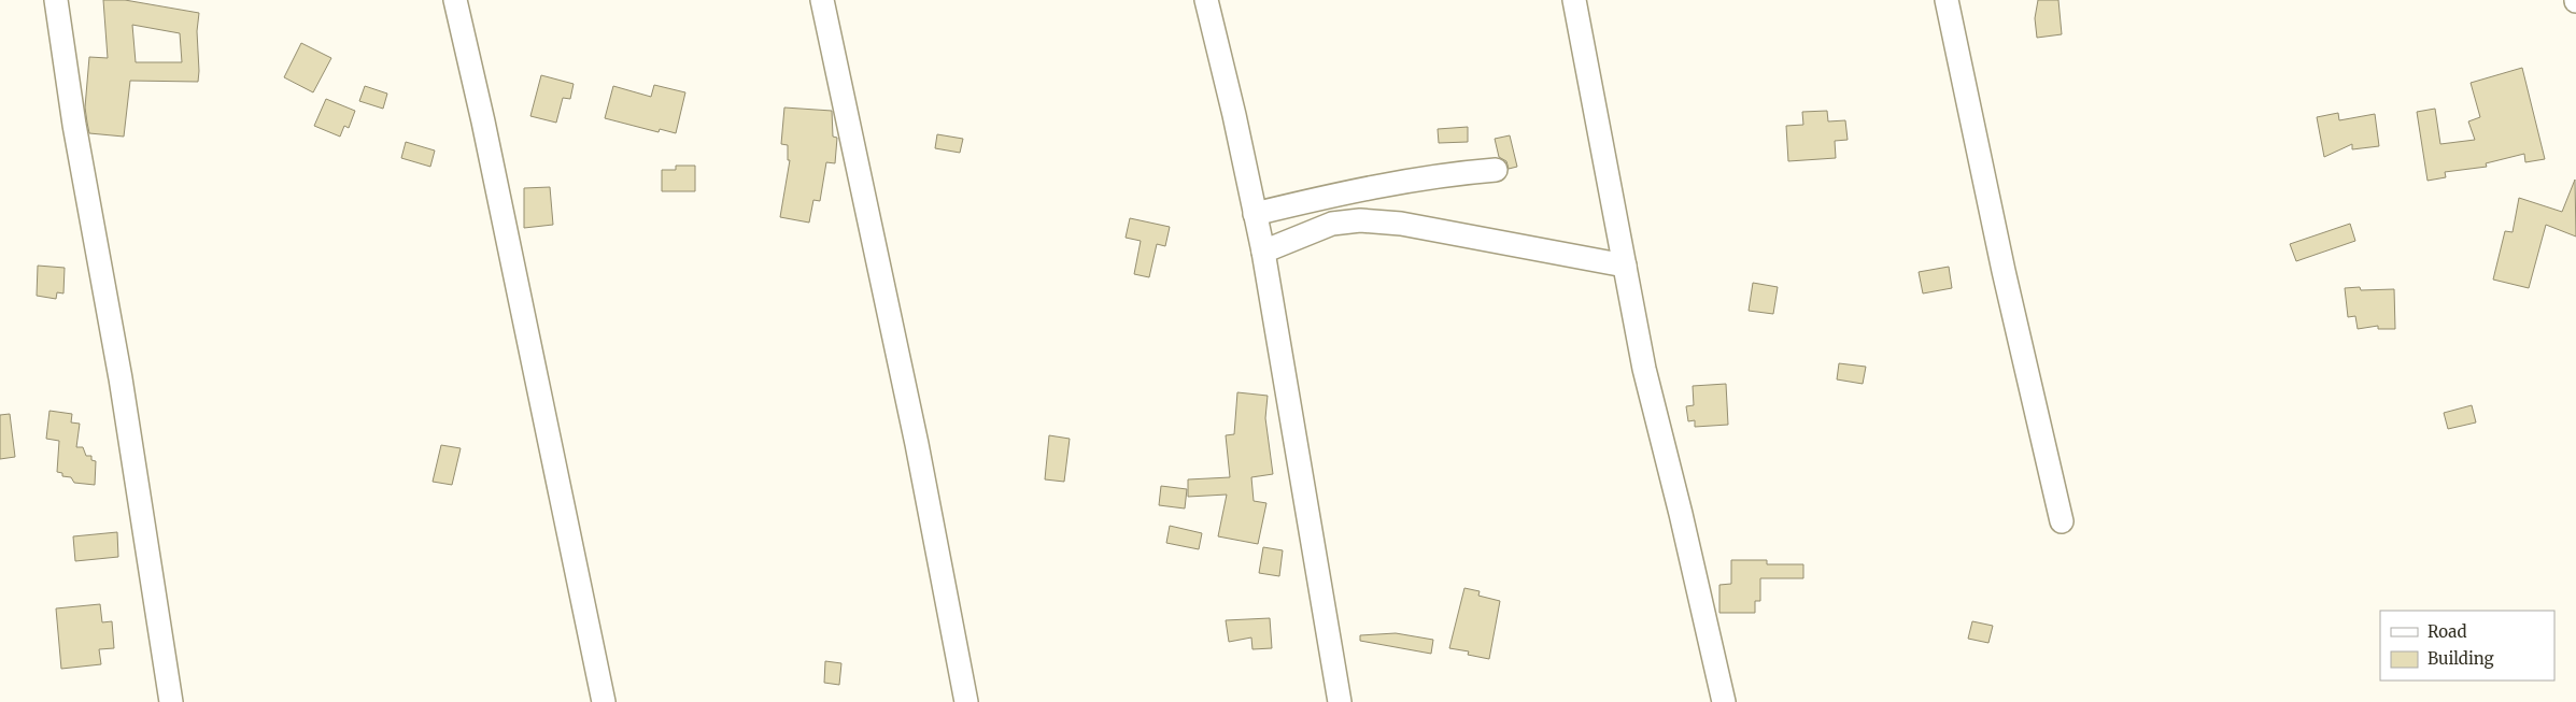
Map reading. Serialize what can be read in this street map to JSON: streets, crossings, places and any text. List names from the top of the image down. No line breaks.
{"legend":["Road","Building"]}
